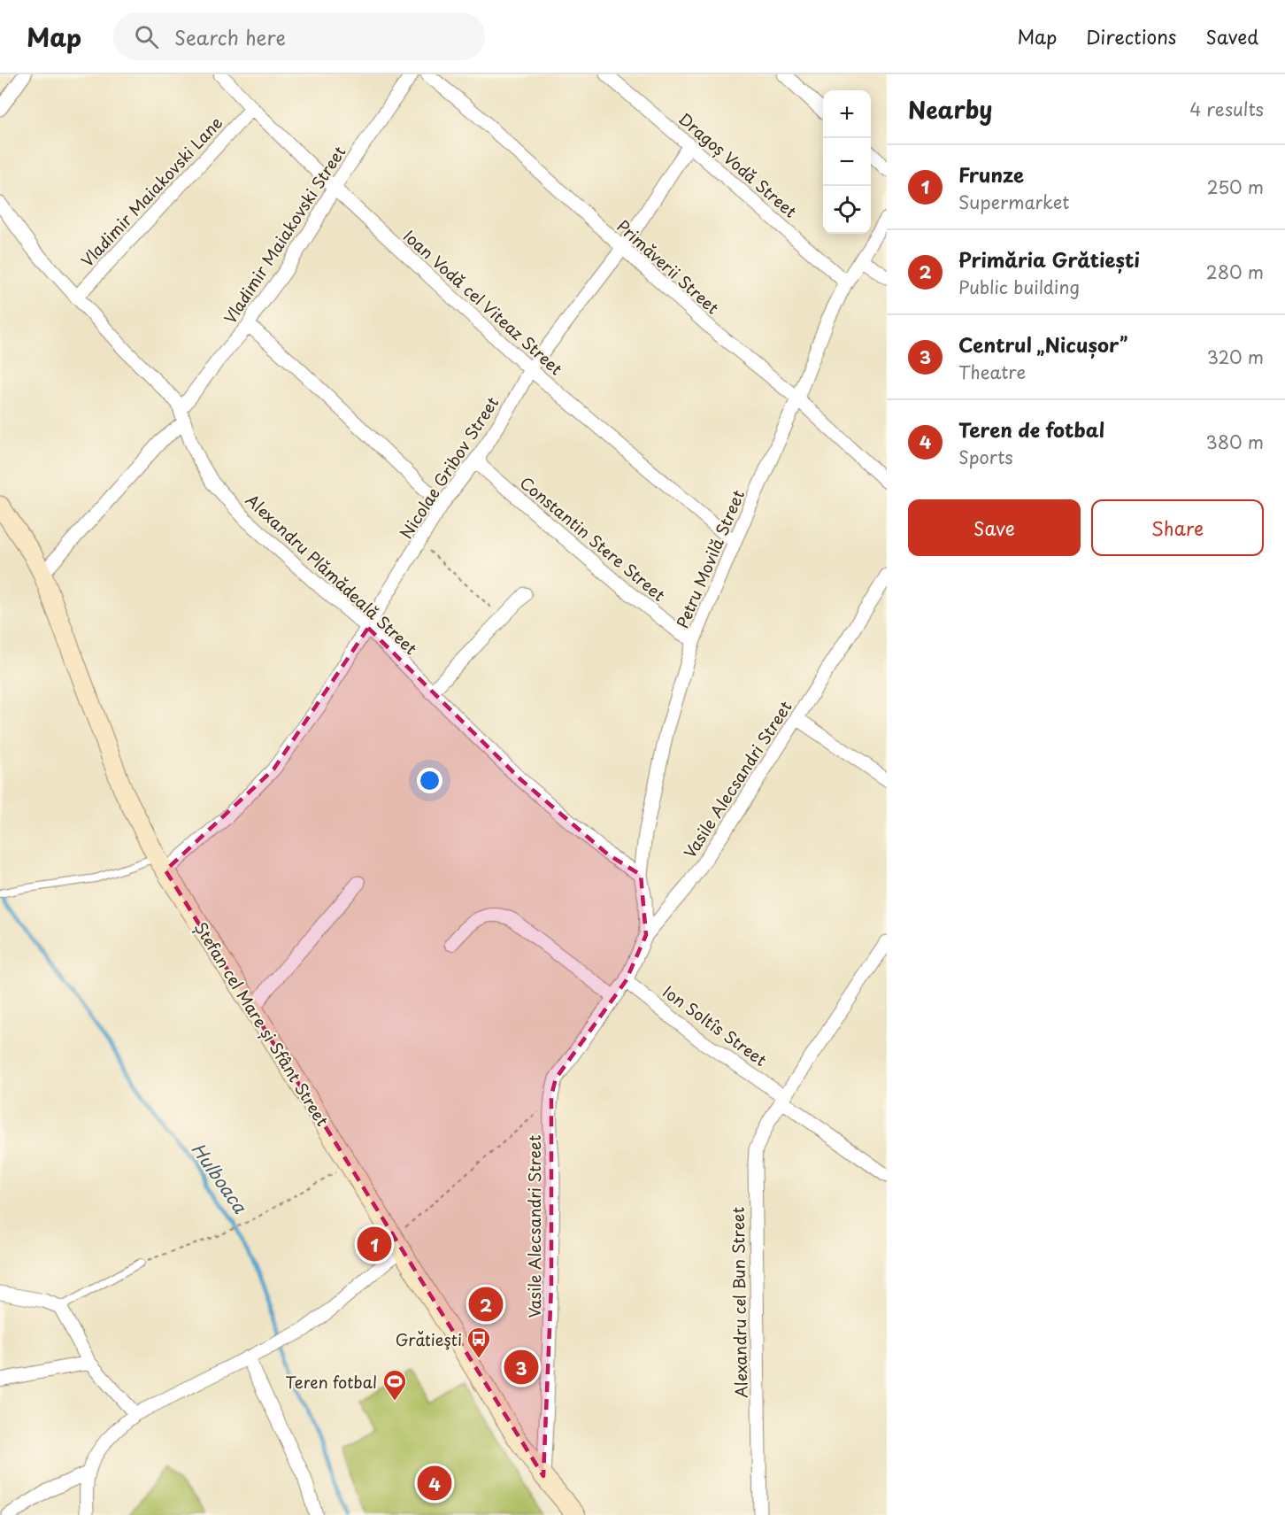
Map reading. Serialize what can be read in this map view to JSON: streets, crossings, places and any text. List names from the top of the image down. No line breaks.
{"streets":{"street":["Dragoș Vodă Street","Vladimir Maiakovski Lane","Vladimir Maiakovski Street","Primăverii Street","Ioan Vodă cel Viteaz Street","Nicolae Gribov Street","Constantin Stere Street","Petru Movilă Street","Alexandru Plămădeală Street","Vasile Alecsandri Street","Ștefan cel Mare și Sfânt Street","Ion Soltîs Street","Alexandru cel Bun Street"]},"crossings":[["Dragoș Vodă Street","Nicolae Gribov Street"],["Dragoș Vodă Street","Petru Movilă Street"],["Vladimir Maiakovski Lane","Ioan Vodă cel Viteaz Street"],["Vladimir Maiakovski Lane","Alexandru Plămădeală Street"],["Vladimir Maiakovski Street","Ioan Vodă cel Viteaz Street"],["Vladimir Maiakovski Street","Alexandru Plămădeală Street"],["Vladimir Maiakovski Street","Ștefan cel Mare și Sfânt Street"],["Primăverii Street","Nicolae Gribov Street"],["Primăverii Street","Petru Movilă Street"],["Ioan Vodă cel Viteaz Street","Nicolae Gribov Street"],["Ioan Vodă cel Viteaz Street","Petru Movilă Street"],["Nicolae Gribov Street","Constantin Stere Street"],["Nicolae Gribov Street","Alexandru Plămădeală Street"],["Nicolae Gribov Street","Ștefan cel Mare și Sfânt Street"],["Constantin Stere Street","Petru Movilă Street"],["Petru Movilă Street","Alexandru Plămădeală Street"],["Petru Movilă Street","Vasile Alecsandri Street"],["Vasile Alecsandri Street","Ștefan cel Mare și Sfânt Street"],["Vasile Alecsandri Street","Ion Soltîs Street"],["Ion Soltîs Street","Alexandru cel Bun Street"]],"water":["Hulboaca"],"places":{"bus stop":["Grătieşti"],"sports":["Teren fotbal"]},"page":{"header":"Map","search":"Search here","nav":["Map","Directions","Saved"],"heading":["Nearby","4 results"],"map_buttons":["+","−"],"list":[{"mark":"1","name":"Frunze","note":"Supermarket","value":"250 m"},{"mark":"2","name":"Primăria Grătiești","note":"Public building","value":"280 m"},{"mark":"3","name":"Centrul „Nicușor”","note":"Theatre","value":"320 m"},{"mark":"4","name":"Teren de fotbal","note":"Sports","value":"380 m"}],"buttons":["Save","Share"],"pins":["1","2","3","4"]}}
